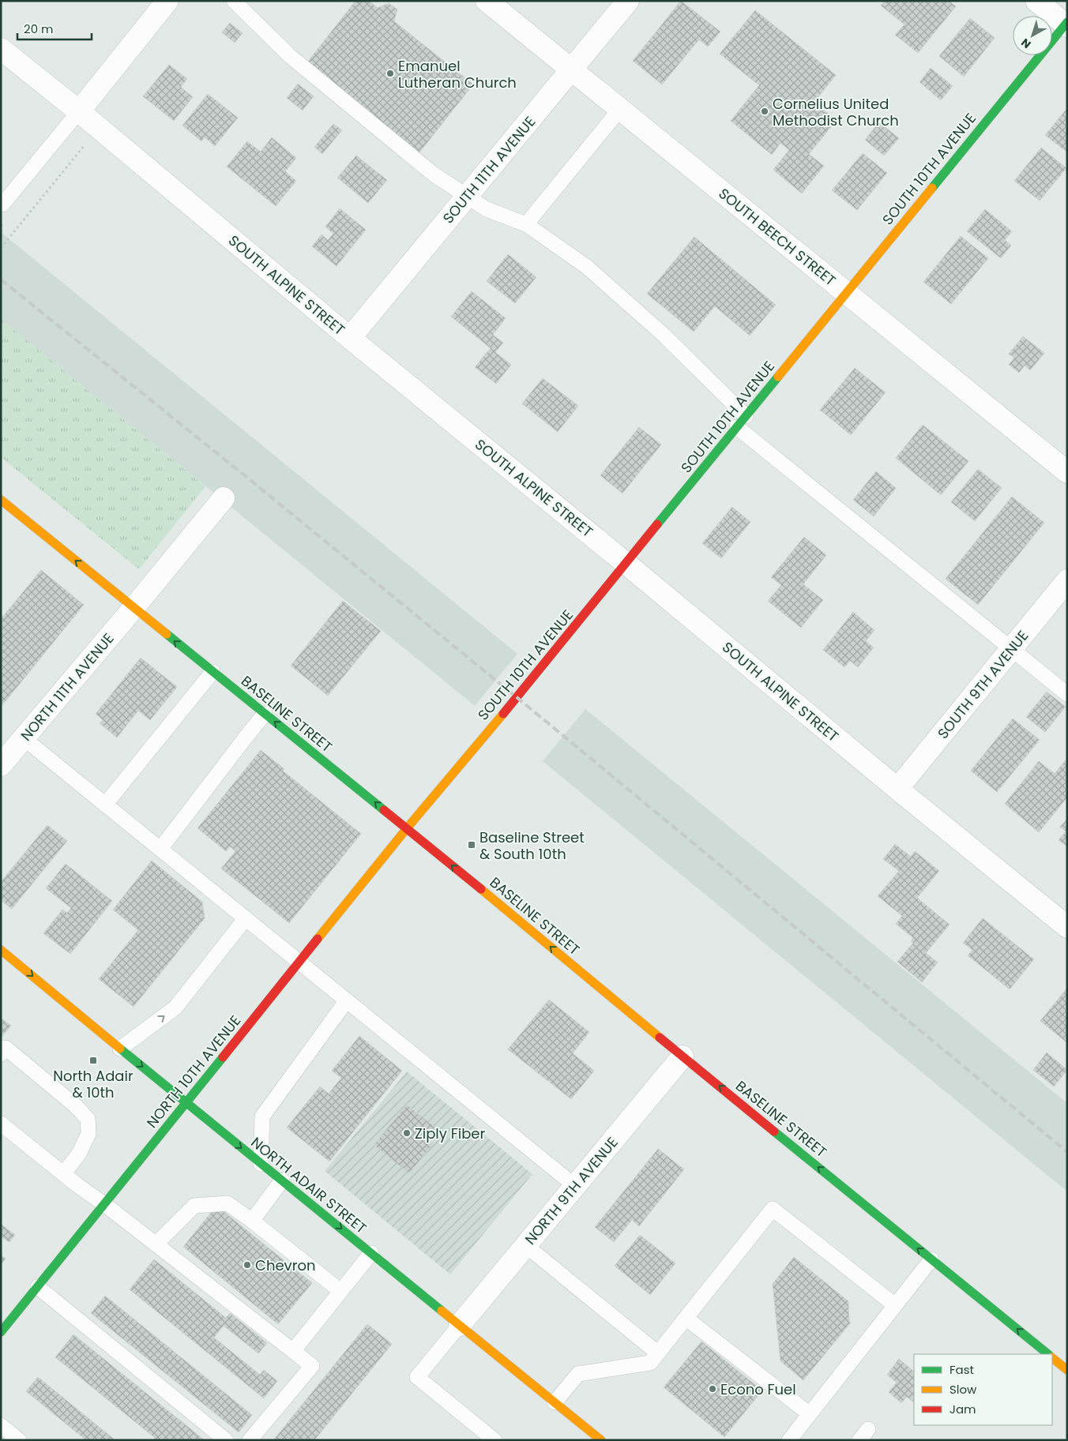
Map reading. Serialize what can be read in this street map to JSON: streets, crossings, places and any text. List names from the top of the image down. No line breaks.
{"streets":{"main road":["SOUTH 10TH AVENUE","BASELINE STREET","NORTH 10TH AVENUE","NORTH ADAIR STREET"],"street":["SOUTH 11TH AVENUE","SOUTH BEECH STREET","SOUTH ALPINE STREET","SOUTH 9TH AVENUE","NORTH 11TH AVENUE","NORTH 9TH AVENUE"]},"crossings":[["SOUTH 10TH AVENUE","SOUTH BEECH STREET"],["SOUTH 10TH AVENUE","SOUTH ALPINE STREET"],["SOUTH 10TH AVENUE","BASELINE STREET"],["SOUTH 10TH AVENUE","NORTH 10TH AVENUE"],["SOUTH 11TH AVENUE","SOUTH BEECH STREET"],["SOUTH 11TH AVENUE","SOUTH ALPINE STREET"],["SOUTH ALPINE STREET","SOUTH 9TH AVENUE"],["NORTH 11TH AVENUE","BASELINE STREET"],["BASELINE STREET","NORTH 10TH AVENUE"],["BASELINE STREET","NORTH 9TH AVENUE"],["NORTH 10TH AVENUE","NORTH ADAIR STREET"],["NORTH ADAIR STREET","NORTH 9TH AVENUE"]],"one_way":["BASELINE STREET","NORTH ADAIR STREET"],"places":{"other":["Emanuel Lutheran Church","Cornelius United Methodist Church","Ziply Fiber","Chevron","Econo Fuel"],"transit":["Baseline Street & South 10th","North Adair & 10th"]},"legend":["Fast","Slow","Jam"],"scale_bar":"20 m","north":"bottom left"}
